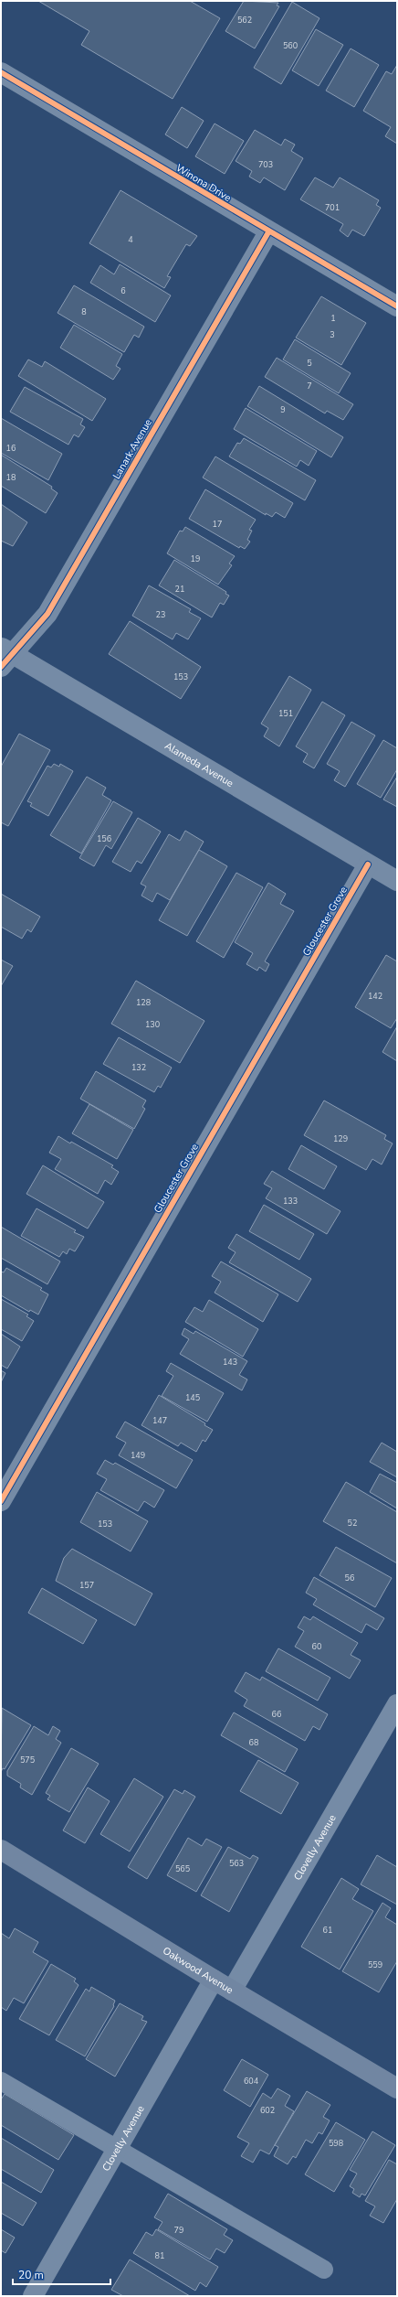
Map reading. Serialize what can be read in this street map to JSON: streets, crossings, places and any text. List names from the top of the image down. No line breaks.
{"streets":{"street":["Winona Drive","Lanark Avenue","Alameda Avenue","Gloucester Grove","Clovelly Avenue","Oakwood Avenue"]},"crossings":[["Winona Drive","Lanark Avenue"],["Lanark Avenue","Alameda Avenue"],["Alameda Avenue","Gloucester Grove"],["Clovelly Avenue","Oakwood Avenue"]],"house_numbers":["562","560","703","701","4","6","8","1","3","5","7","9","16","18","17","19","21","23","153","151","156","142","128","130","132","129","133","143","145","147","149","52","153","56","157","60","66","68","575","563","565","61","559","604","602","598","79","81"],"scale_bar":"20 m"}
